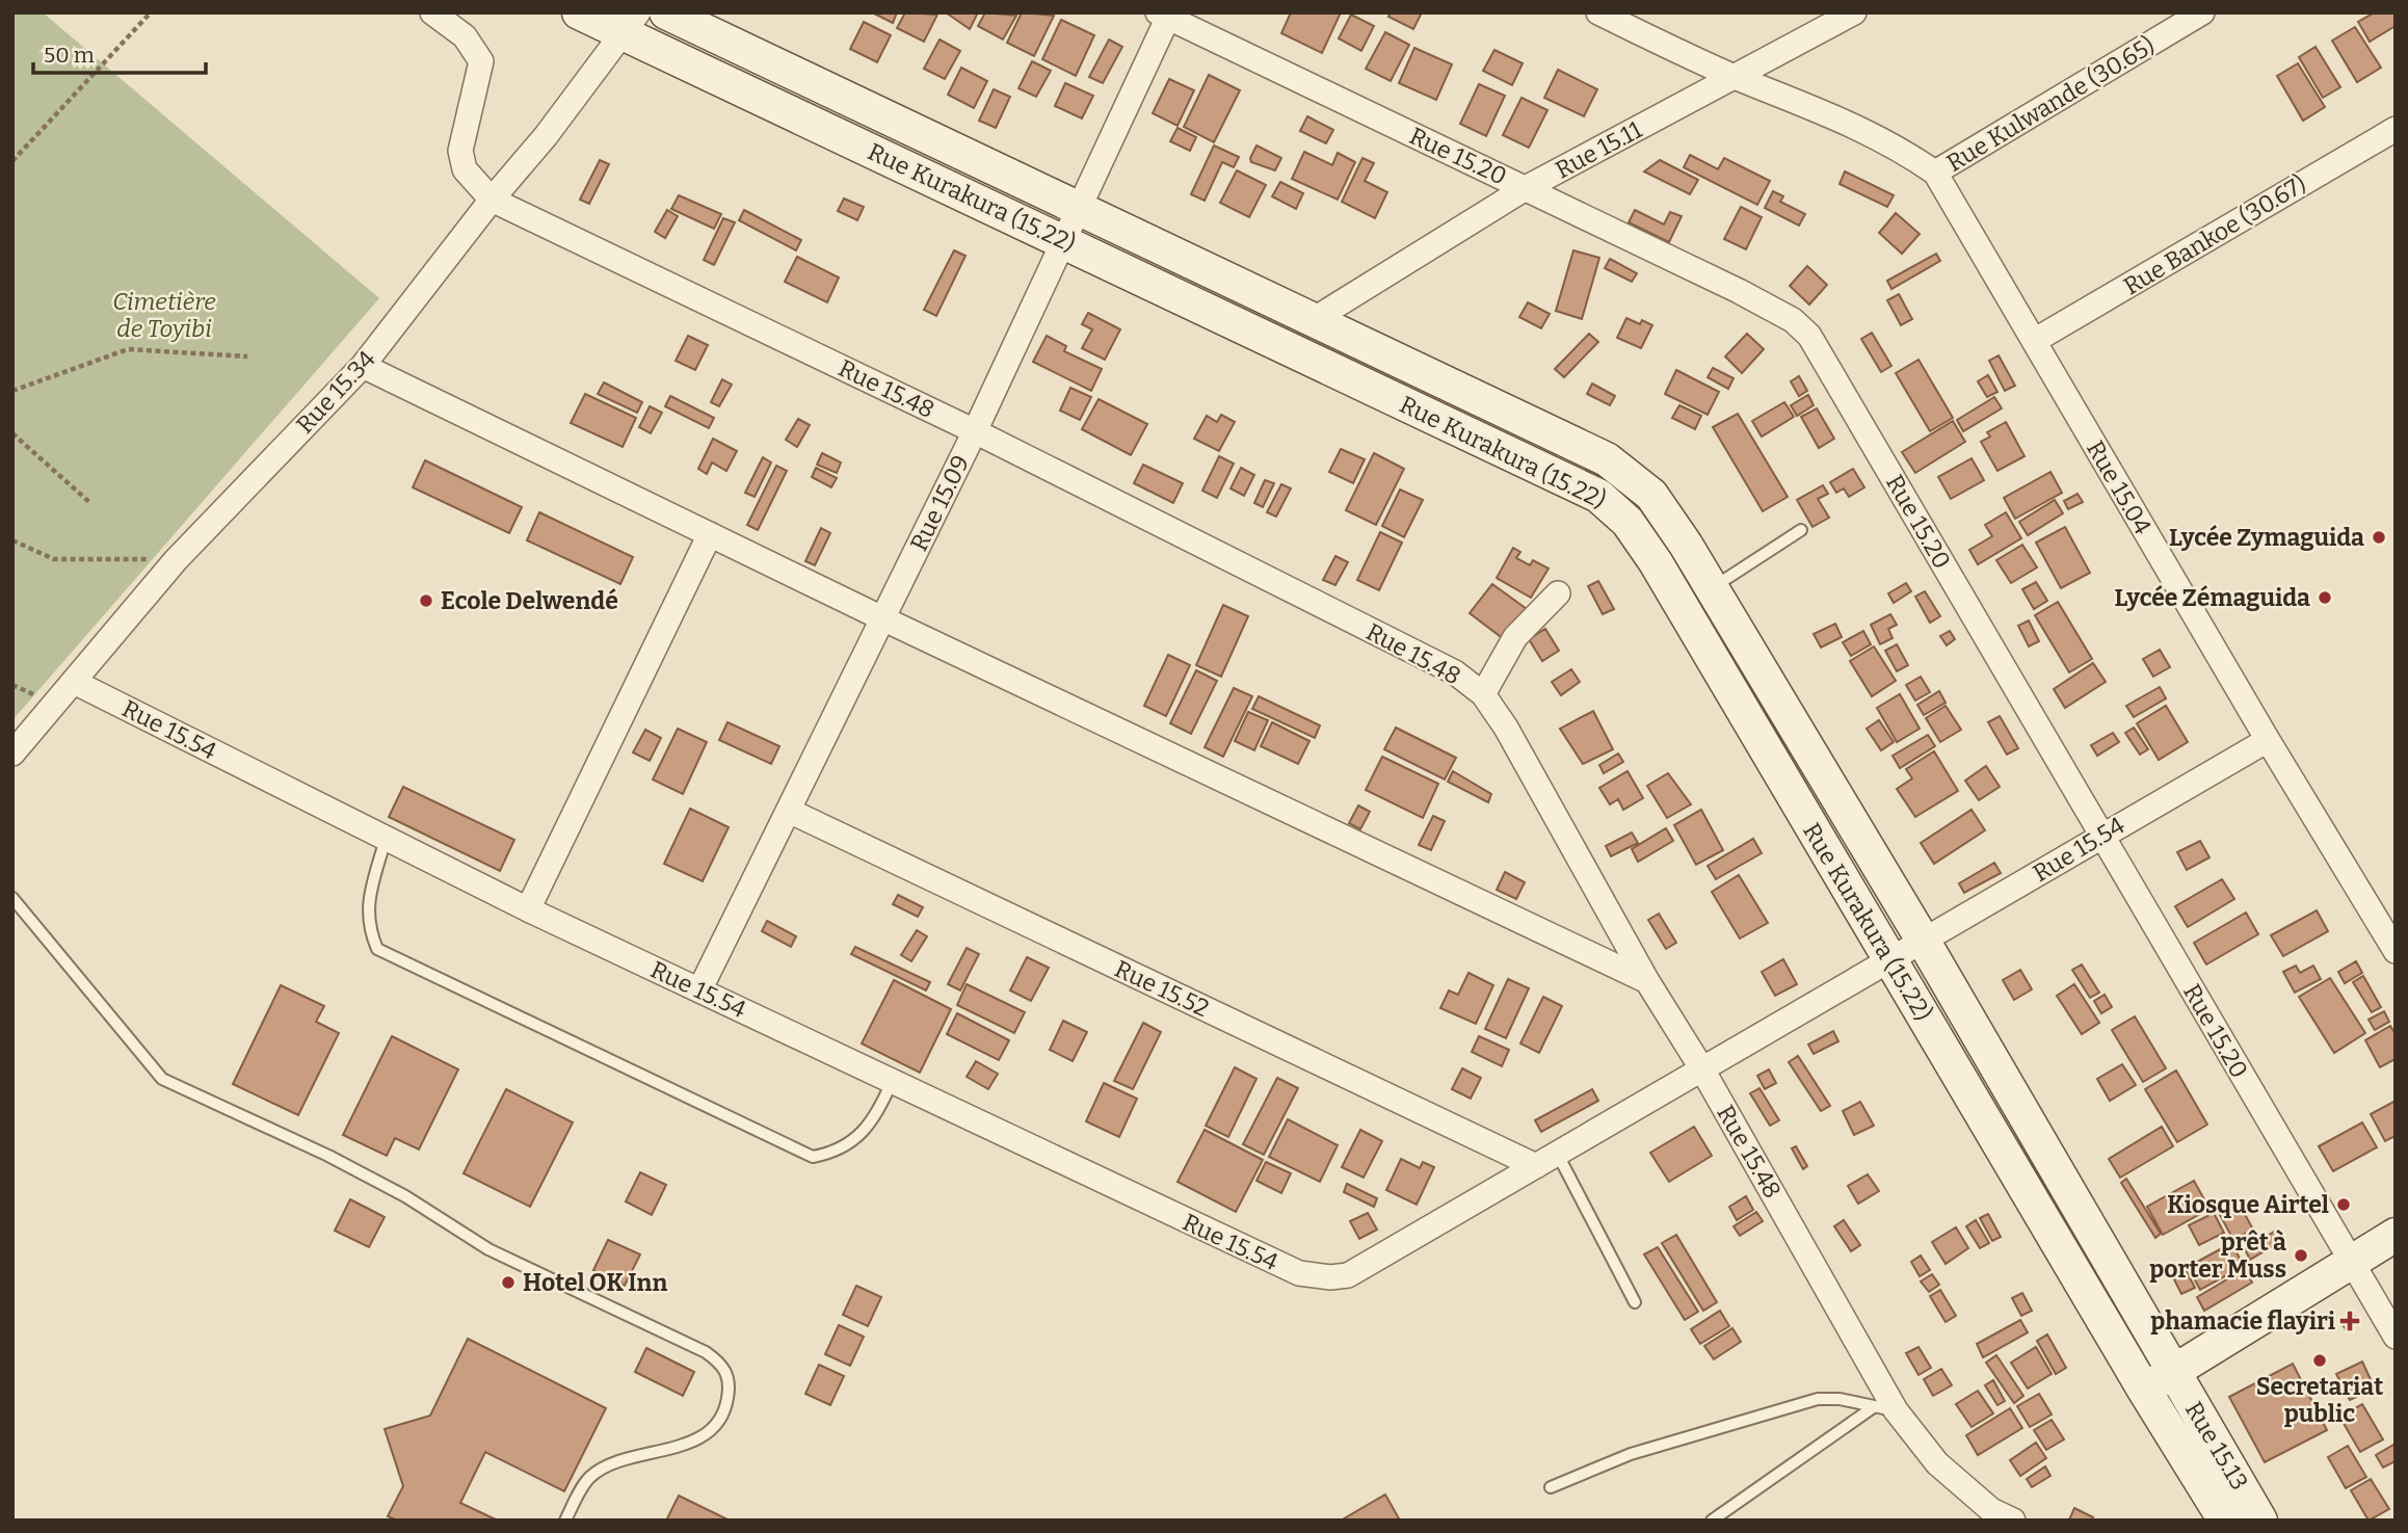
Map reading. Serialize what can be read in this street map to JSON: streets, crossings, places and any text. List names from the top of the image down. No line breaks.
{"streets":{"main road":["Rue Kurakura (15.22)","Rue 15.13"],"street":["Rue Kulwande (30.65)","Rue 15.11","Rue 15.20","Rue Bankoe (30.67)","Rue 15.48","Rue 15.34","Rue 15.04","Rue 15.09","Rue 15.54","Rue 15.52"]},"crossings":[["Rue Kulwande (30.65)","Rue 15.04"],["Rue 15.11","Rue 15.20"],["Rue 15.11","Rue Kurakura (15.22)"],["Rue 15.20","Rue 15.09"],["Rue 15.20","Rue 15.54"],["Rue Kurakura (15.22)","Rue 15.34"],["Rue Kurakura (15.22)","Rue 15.09"],["Rue Kurakura (15.22)","Rue 15.54"],["Rue Kurakura (15.22)","Rue 15.13"],["Rue Bankoe (30.67)","Rue 15.04"],["Rue 15.48","Rue 15.34"],["Rue 15.48","Rue 15.09"],["Rue 15.48","Rue 15.54"],["Rue 15.34","Rue 15.54"],["Rue 15.04","Rue 15.54"],["Rue 15.09","Rue 15.54"],["Rue 15.09","Rue 15.52"],["Rue 15.54","Rue 15.52"]],"parks":["Cimetière de Toyibi"],"places":{"other":["Lycée Zymaguida","Lycée Zémaguida","Ecole Delwendé","Kiosque Airtel","prêt à porter Muss","Hotel OK Inn","Secretariat public"],"health":["phamacie flayiri"]},"scale_bar":"50 m"}
